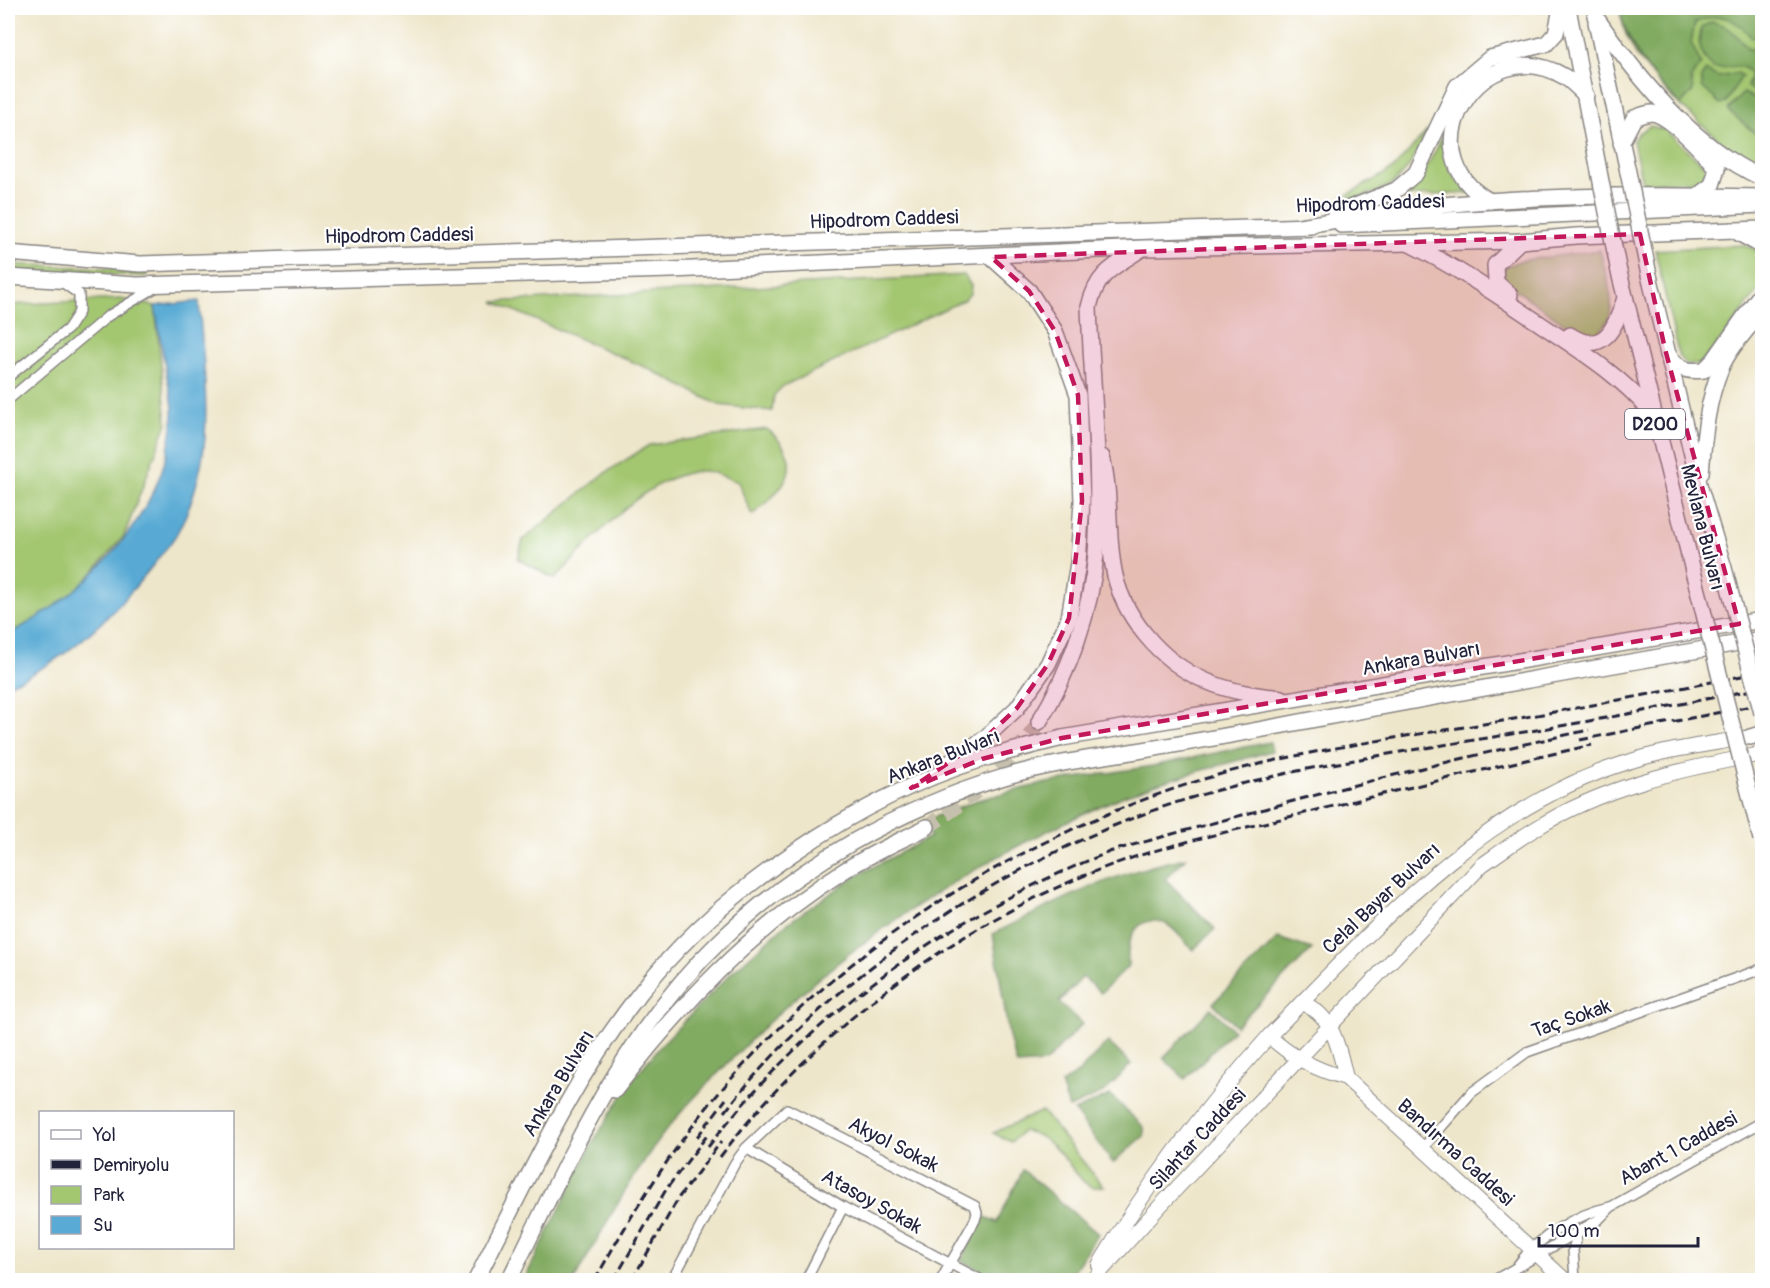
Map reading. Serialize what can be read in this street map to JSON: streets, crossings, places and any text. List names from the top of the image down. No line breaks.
{"streets":{"main road":["Hipodrom Caddesi","D200","Mevlana Bulvarı","Ankara Bulvarı","Celal Bayar Bulvarı","Silahtar Caddesi","Bandırma Caddesi"],"street":["Taç Sokak","Akyol Sokak","Abant 1 Caddesi","Atasoy Sokak"]},"crossings":[["Taç Sokak","Bandırma Caddesi"],["Silahtar Caddesi","Bandırma Caddesi"],["Akyol Sokak","Atasoy Sokak"],["Abant 1 Caddesi","Bandırma Caddesi"]],"legend":["Yol","Demiryolu","Park","Su"],"scale_bar":"100 m"}
